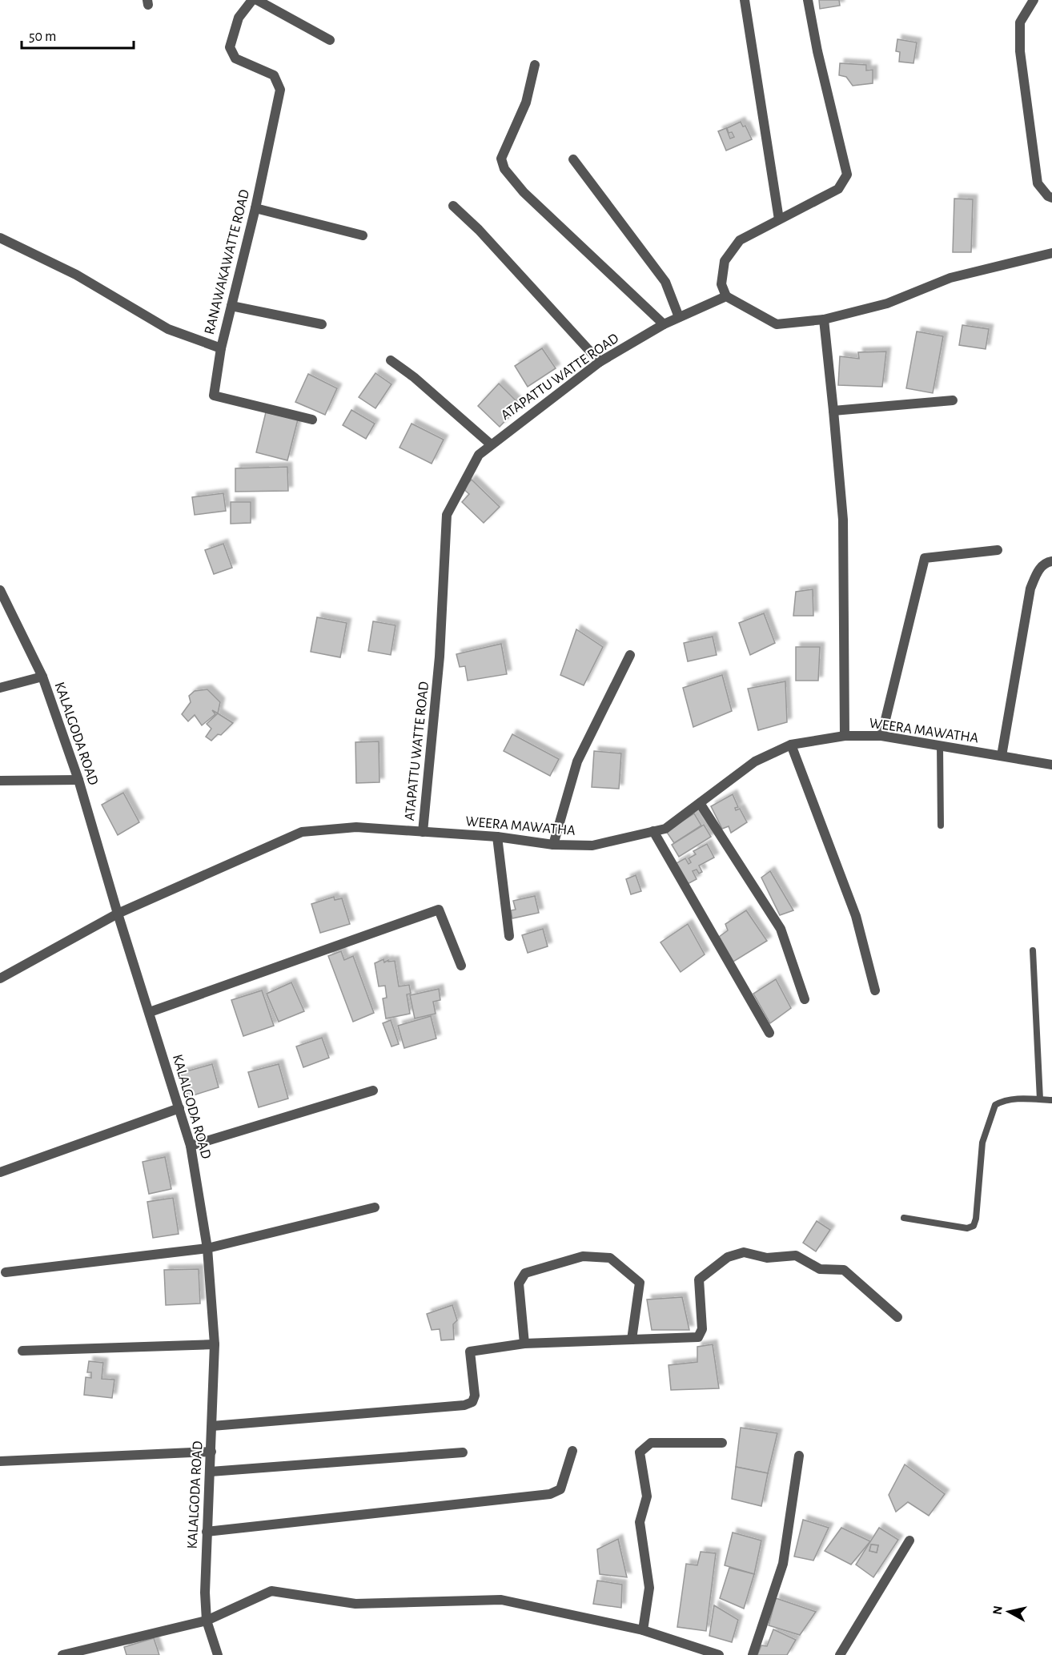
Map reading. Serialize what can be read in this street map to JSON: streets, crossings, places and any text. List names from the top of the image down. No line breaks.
{"streets":{"street":["RANAWAKAWATTE ROAD","ATAPATTU WATTE ROAD","WEERA MAWATHA","KALALGODA ROAD"]},"crossings":[["ATAPATTU WATTE ROAD","WEERA MAWATHA"],["WEERA MAWATHA","KALALGODA ROAD"]],"scale_bar":"50 m","north":"left"}
